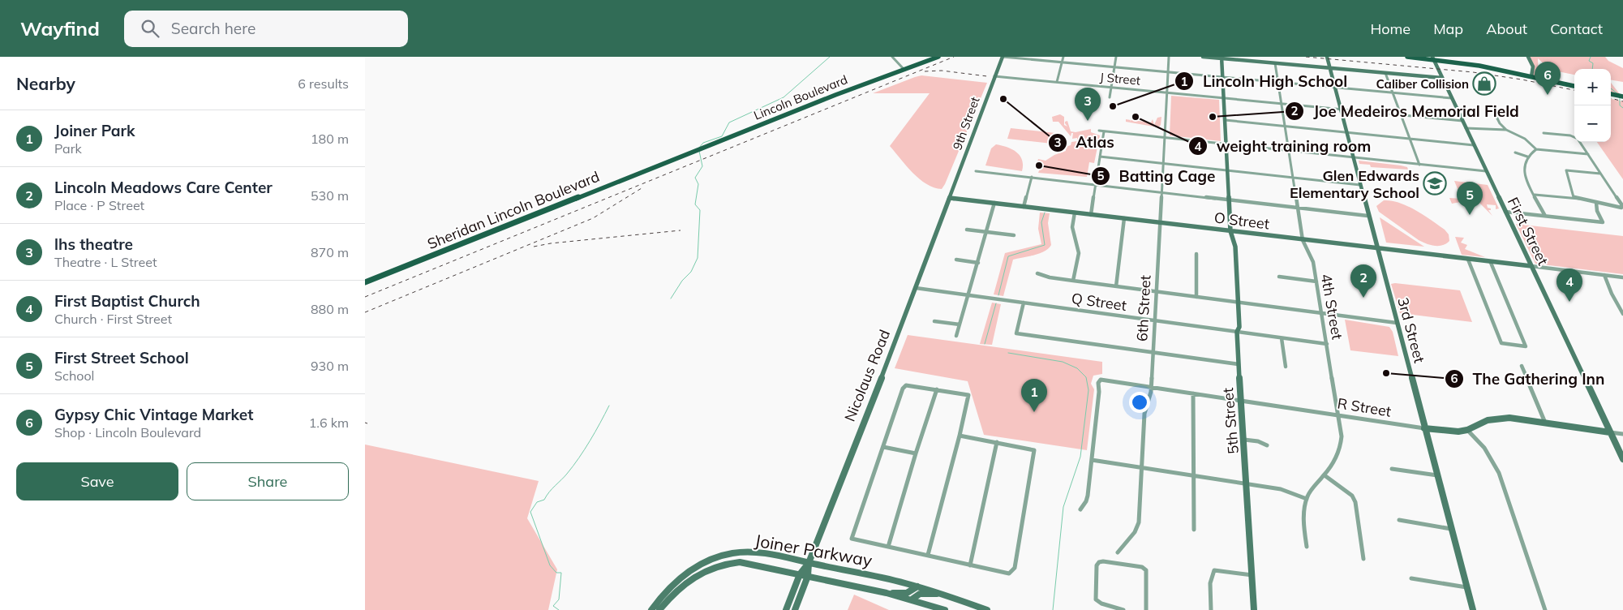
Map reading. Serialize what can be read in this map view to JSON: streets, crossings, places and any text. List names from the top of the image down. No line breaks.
{"streets":{"main road":["Lincoln Boulevard","Sheridan Lincoln Boulevard"],"street":["J Street","9th Street","O Street","First Street","Q Street","4th Street","6th Street","3rd Street","Nicolaus Road","R Street","5th Street","Joiner Parkway"]},"crossings":[["J Street","9th Street"],["J Street","First Street"],["J Street","4th Street"],["J Street","6th Street"],["J Street","3rd Street"],["Lincoln Boulevard","Sheridan Lincoln Boulevard"],["9th Street","O Street"],["9th Street","Nicolaus Road"],["O Street","First Street"],["O Street","4th Street"],["O Street","6th Street"],["O Street","3rd Street"],["O Street","Nicolaus Road"],["O Street","5th Street"],["First Street","R Street"],["Q Street","4th Street"],["Q Street","6th Street"],["Q Street","Nicolaus Road"],["Q Street","5th Street"],["4th Street","R Street"],["6th Street","R Street"],["3rd Street","R Street"],["Nicolaus Road","Joiner Parkway"],["R Street","5th Street"]],"places":{"shop":["Caliber Collision"],"other":["Atlas","Lincoln High School","weight training room","Joe Medeiros Memorial Field","Batting Cage","The Gathering Inn"],"school or university":["Glen Edwards Elementary School"]},"page":{"header":"Wayfind","search":"Search here","nav":["Home","Map","About","Contact"],"heading":["Nearby","6 results"],"pins":["6","3","5","2","4","1"],"map_buttons":["+","−"],"list":[{"mark":"1","name":"Joiner Park","note":"Park","value":"180 m"},{"mark":"2","name":"Lincoln Meadows Care Center","note":"Place · P Street","value":"530 m"},{"mark":"3","name":"lhs theatre","note":"Theatre · L Street","value":"870 m"},{"mark":"4","name":"First Baptist Church","note":"Church · First Street","value":"880 m"},{"mark":"5","name":"First Street School","note":"School","value":"930 m"},{"mark":"6","name":"Gypsy Chic Vintage Market","note":"Shop · Lincoln Boulevard","value":"1.6 km"}],"buttons":["Save","Share"]}}
